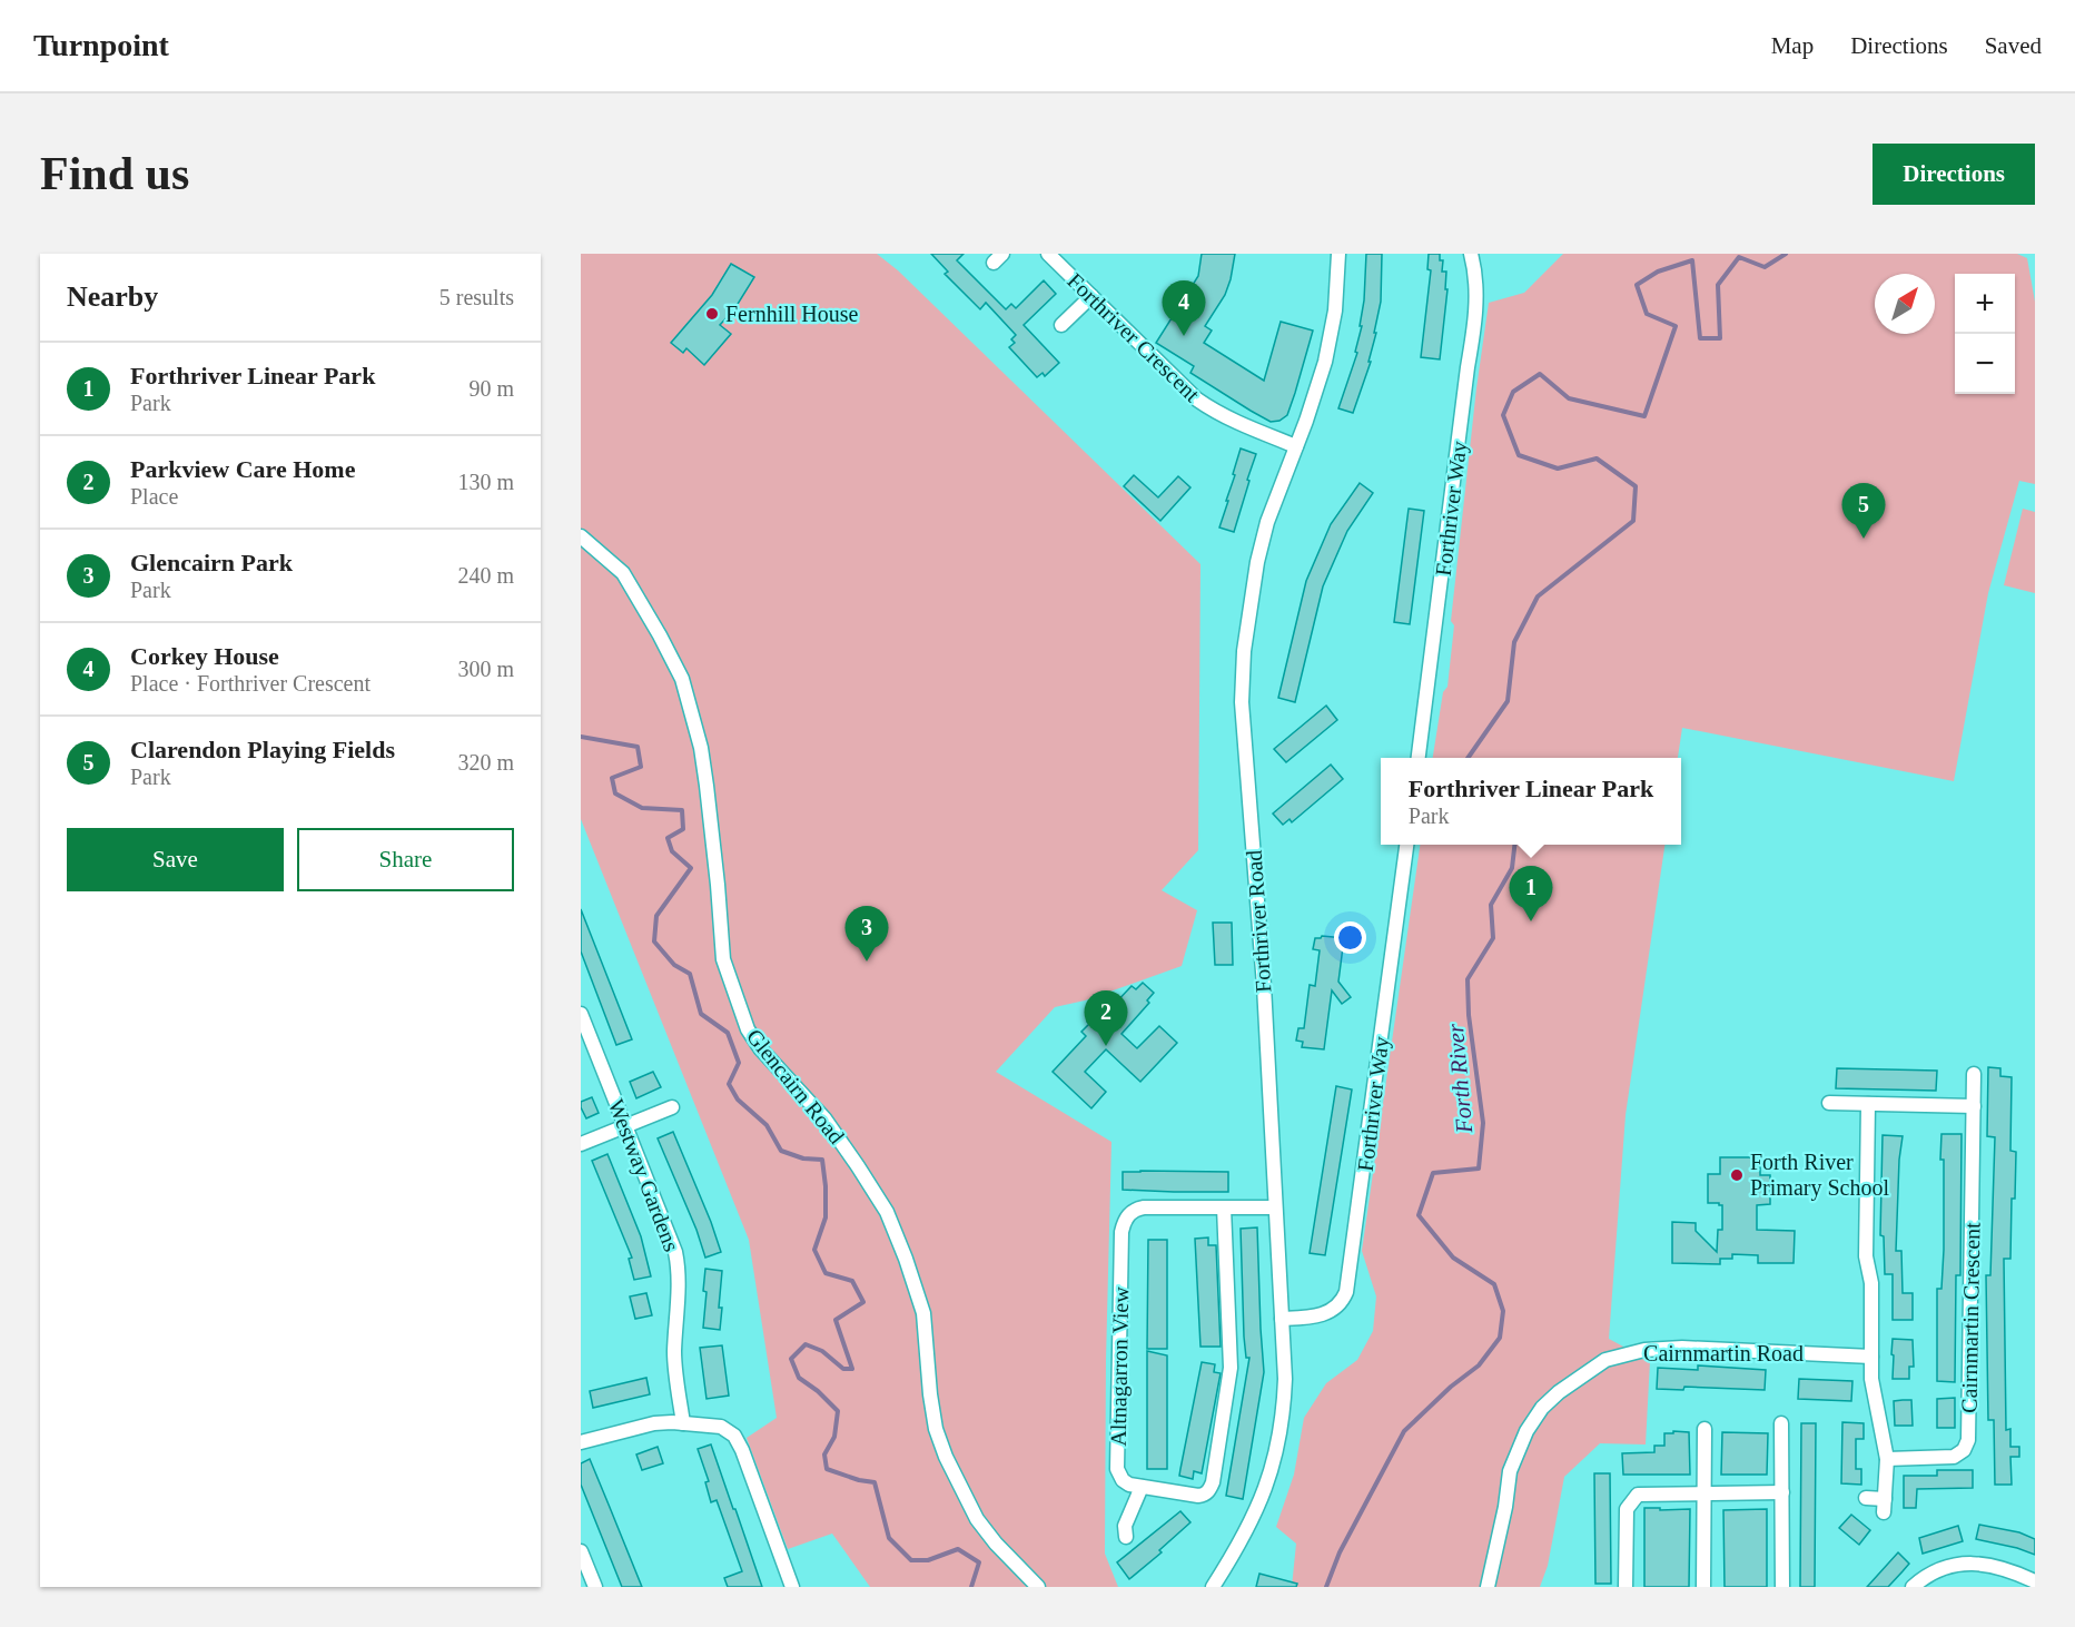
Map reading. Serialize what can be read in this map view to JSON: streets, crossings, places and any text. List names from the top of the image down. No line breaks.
{"streets":{"street":["Forthriver Crescent","Forthriver Way","Forthriver Road","Glencairn Road","Westway Gardens","Cairnmartin Crescent","Cairnmartin Road","Altnagarron View"]},"crossings":[["Forthriver Crescent","Forthriver Road"],["Forthriver Way","Forthriver Road"]],"water":["Forth River"],"places":["Fernhill House","Forth River Primary School"],"north":"top right","page":{"header":"Turnpoint","nav":["Map","Directions","Saved"],"buttons":["Directions",["Save","Share"]],"title":"Find us","heading":["Nearby","5 results"],"map_buttons":["+","−"],"pins":["4","5","1","3","2"],"list":[{"mark":"1","name":"Forthriver Linear Park","note":"Park","value":"90 m"},{"mark":"2","name":"Parkview Care Home","note":"Place","value":"130 m"},{"mark":"3","name":"Glencairn Park","note":"Park","value":"240 m"},{"mark":"4","name":"Corkey House","note":"Place · Forthriver Crescent","value":"300 m"},{"mark":"5","name":"Clarendon Playing Fields","note":"Park","value":"320 m"}],"popup":["Forthriver Linear Park","Park"]}}
